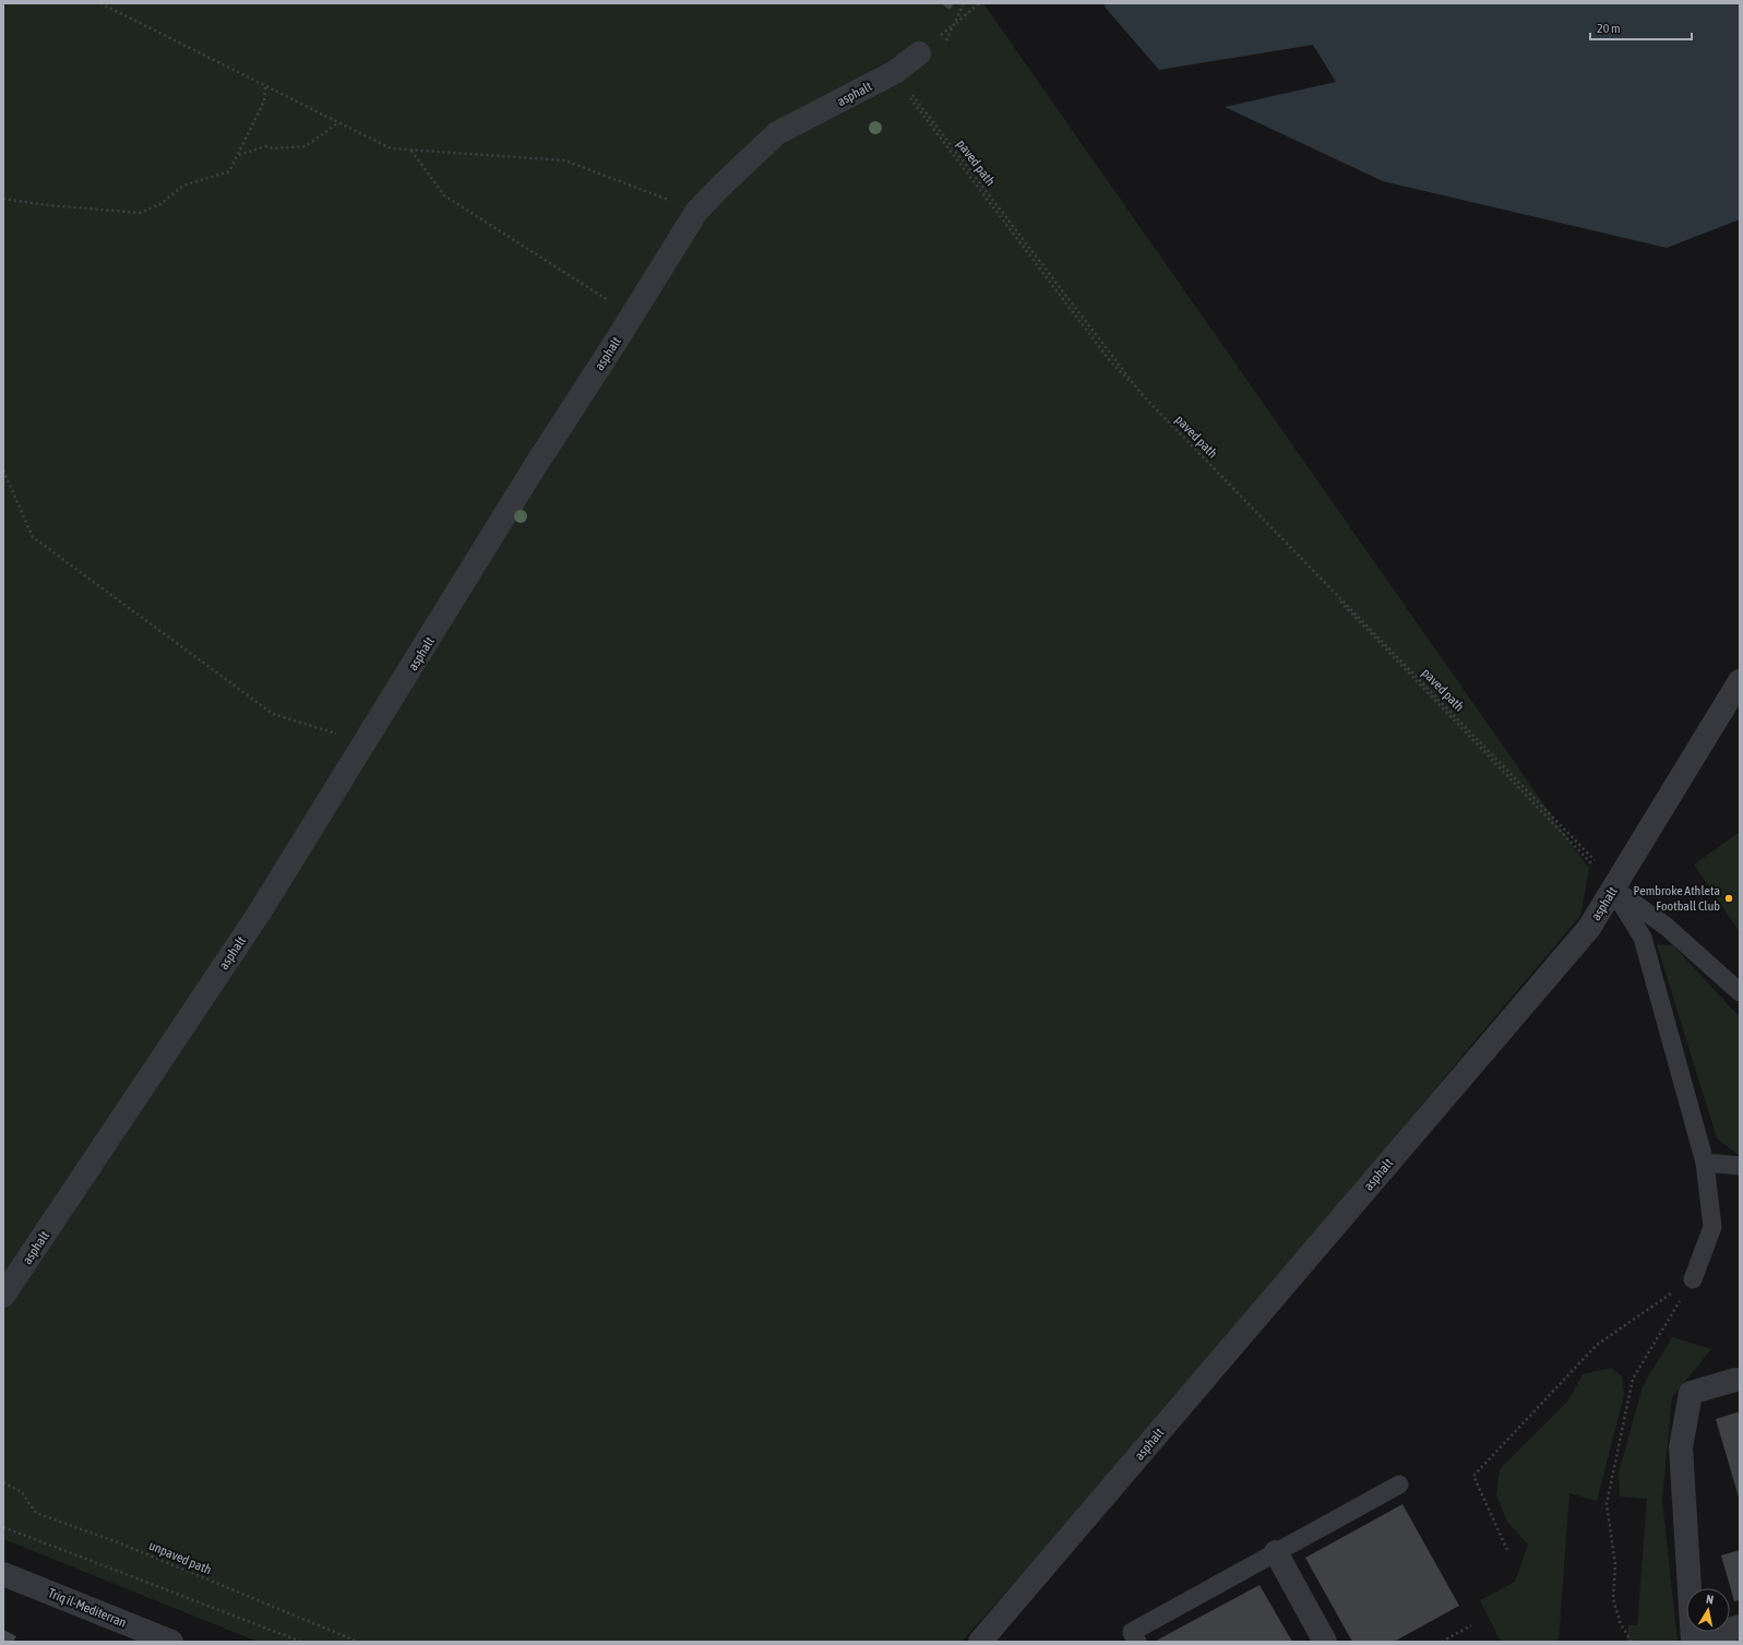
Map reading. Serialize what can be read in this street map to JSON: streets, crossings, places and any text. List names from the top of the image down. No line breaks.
{"streets":{"street":["asphalt","Triq il-Mediterran"],"path":["paved path","unpaved path"]},"places":["Pembroke Athleta Football Club"],"scale_bar":"20 m","north":"top"}
